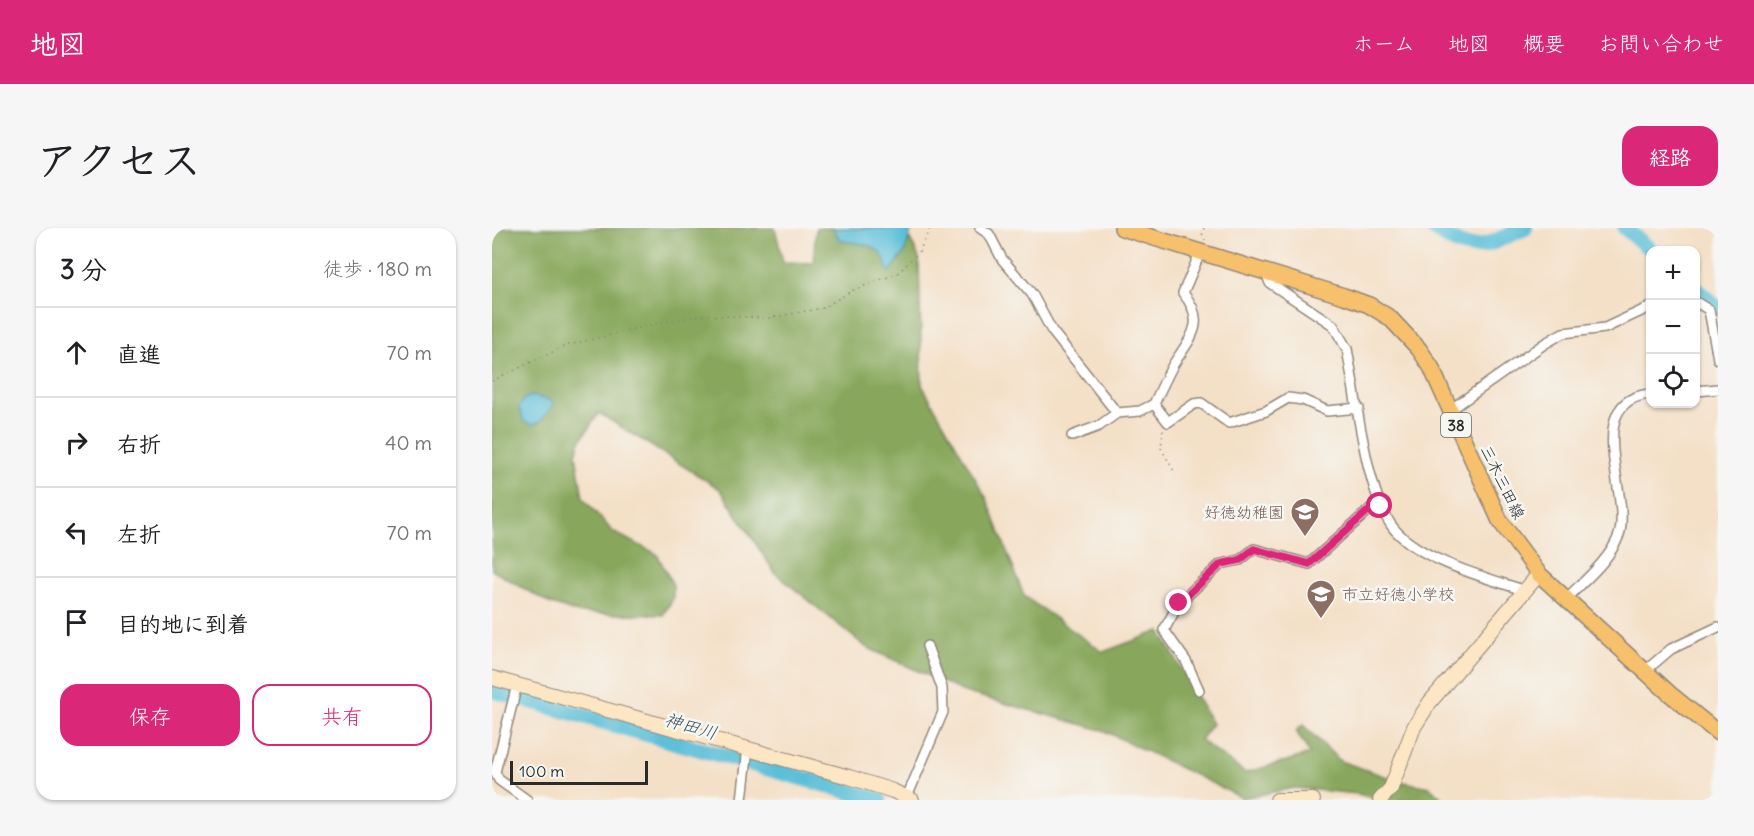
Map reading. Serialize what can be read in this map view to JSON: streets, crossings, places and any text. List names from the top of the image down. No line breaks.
{"streets":{"main road":["38","三木三田線"]},"water":["神田川"],"places":{"school or university":["好徳幼稚園","市立好徳小学校"]},"scale_bar":"100 m","page":{"header":"地図","nav":["ホーム","地図","概要","お問い合わせ"],"title":"アクセス","buttons":["経路",["保存","共有"]],"heading":["3 分","徒歩 · 180 m"],"map_buttons":["+","−"],"list":[["直進","70 m"],["右折","40 m"],["左折","70 m"],"目的地に到着"],"scale":"100 m"}}
